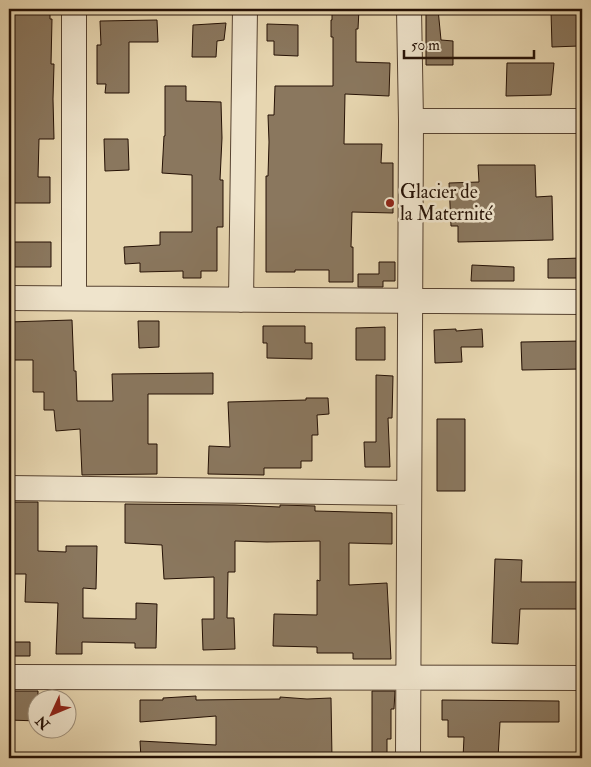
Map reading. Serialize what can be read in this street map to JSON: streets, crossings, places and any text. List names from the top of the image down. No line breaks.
{"places":["Glacier de la Maternité"],"scale_bar":"50 m","north":"bottom left"}
